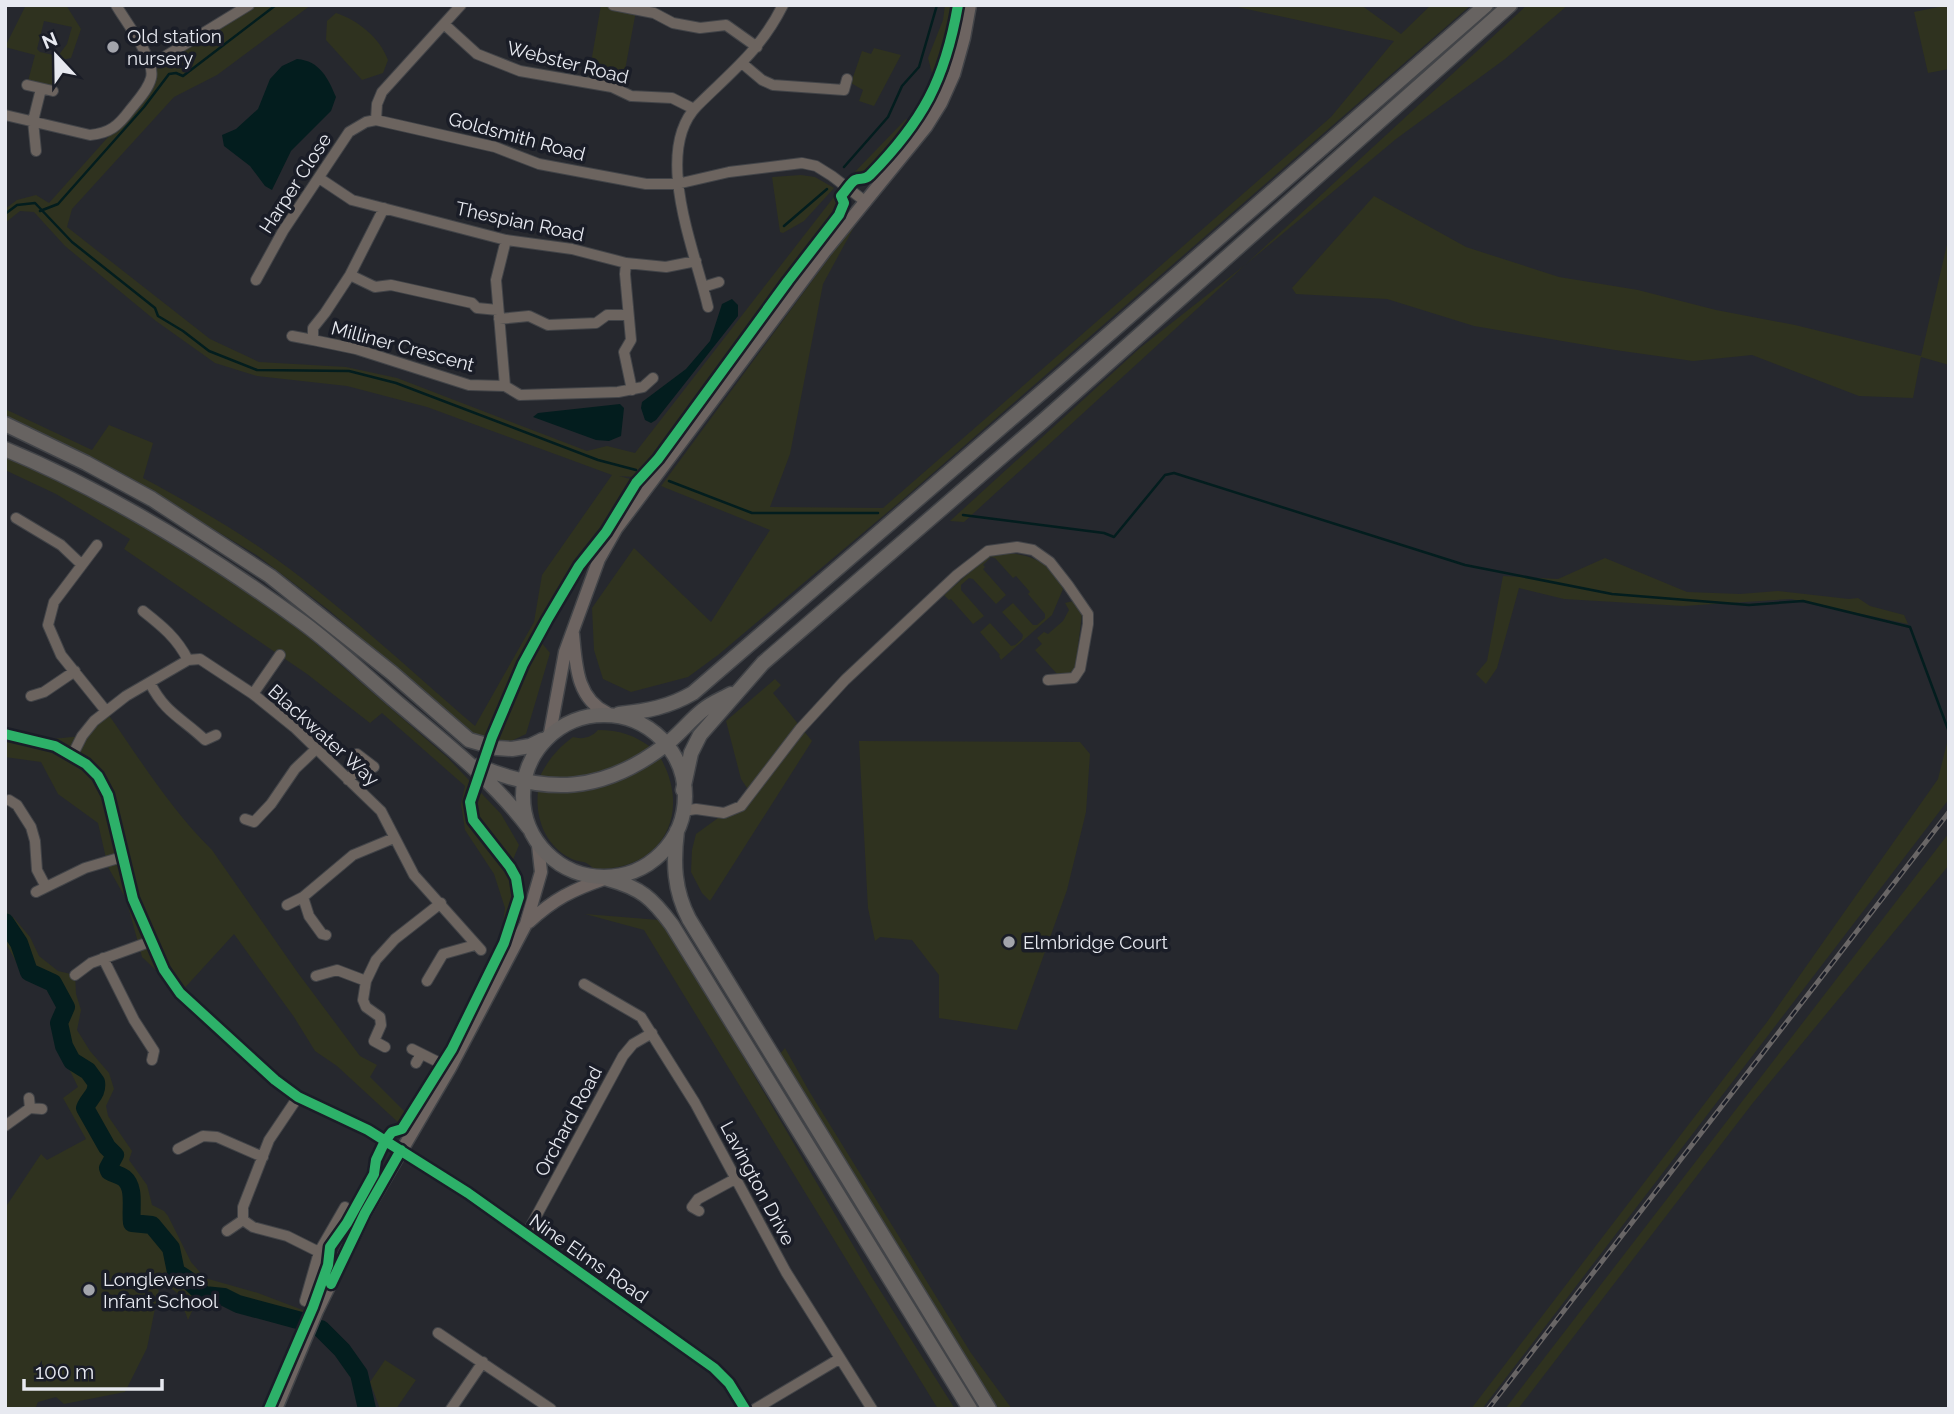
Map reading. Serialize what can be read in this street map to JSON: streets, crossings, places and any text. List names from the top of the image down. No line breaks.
{"streets":{"street":["Webster Road","Goldsmith Road","Harper Close","Thespian Road","Milliner Crescent","Blackwater Way","Orchard Road","Lavington Drive","Nine Elms Road"]},"crossings":[["Goldsmith Road","Harper Close"],["Harper Close","Thespian Road"],["Thespian Road","Milliner Crescent"],["Orchard Road","Lavington Drive"],["Orchard Road","Nine Elms Road"]],"places":["Old station nursery","Elmbridge Court","Longlevens Infant School"],"scale_bar":"100 m","north":"top"}
